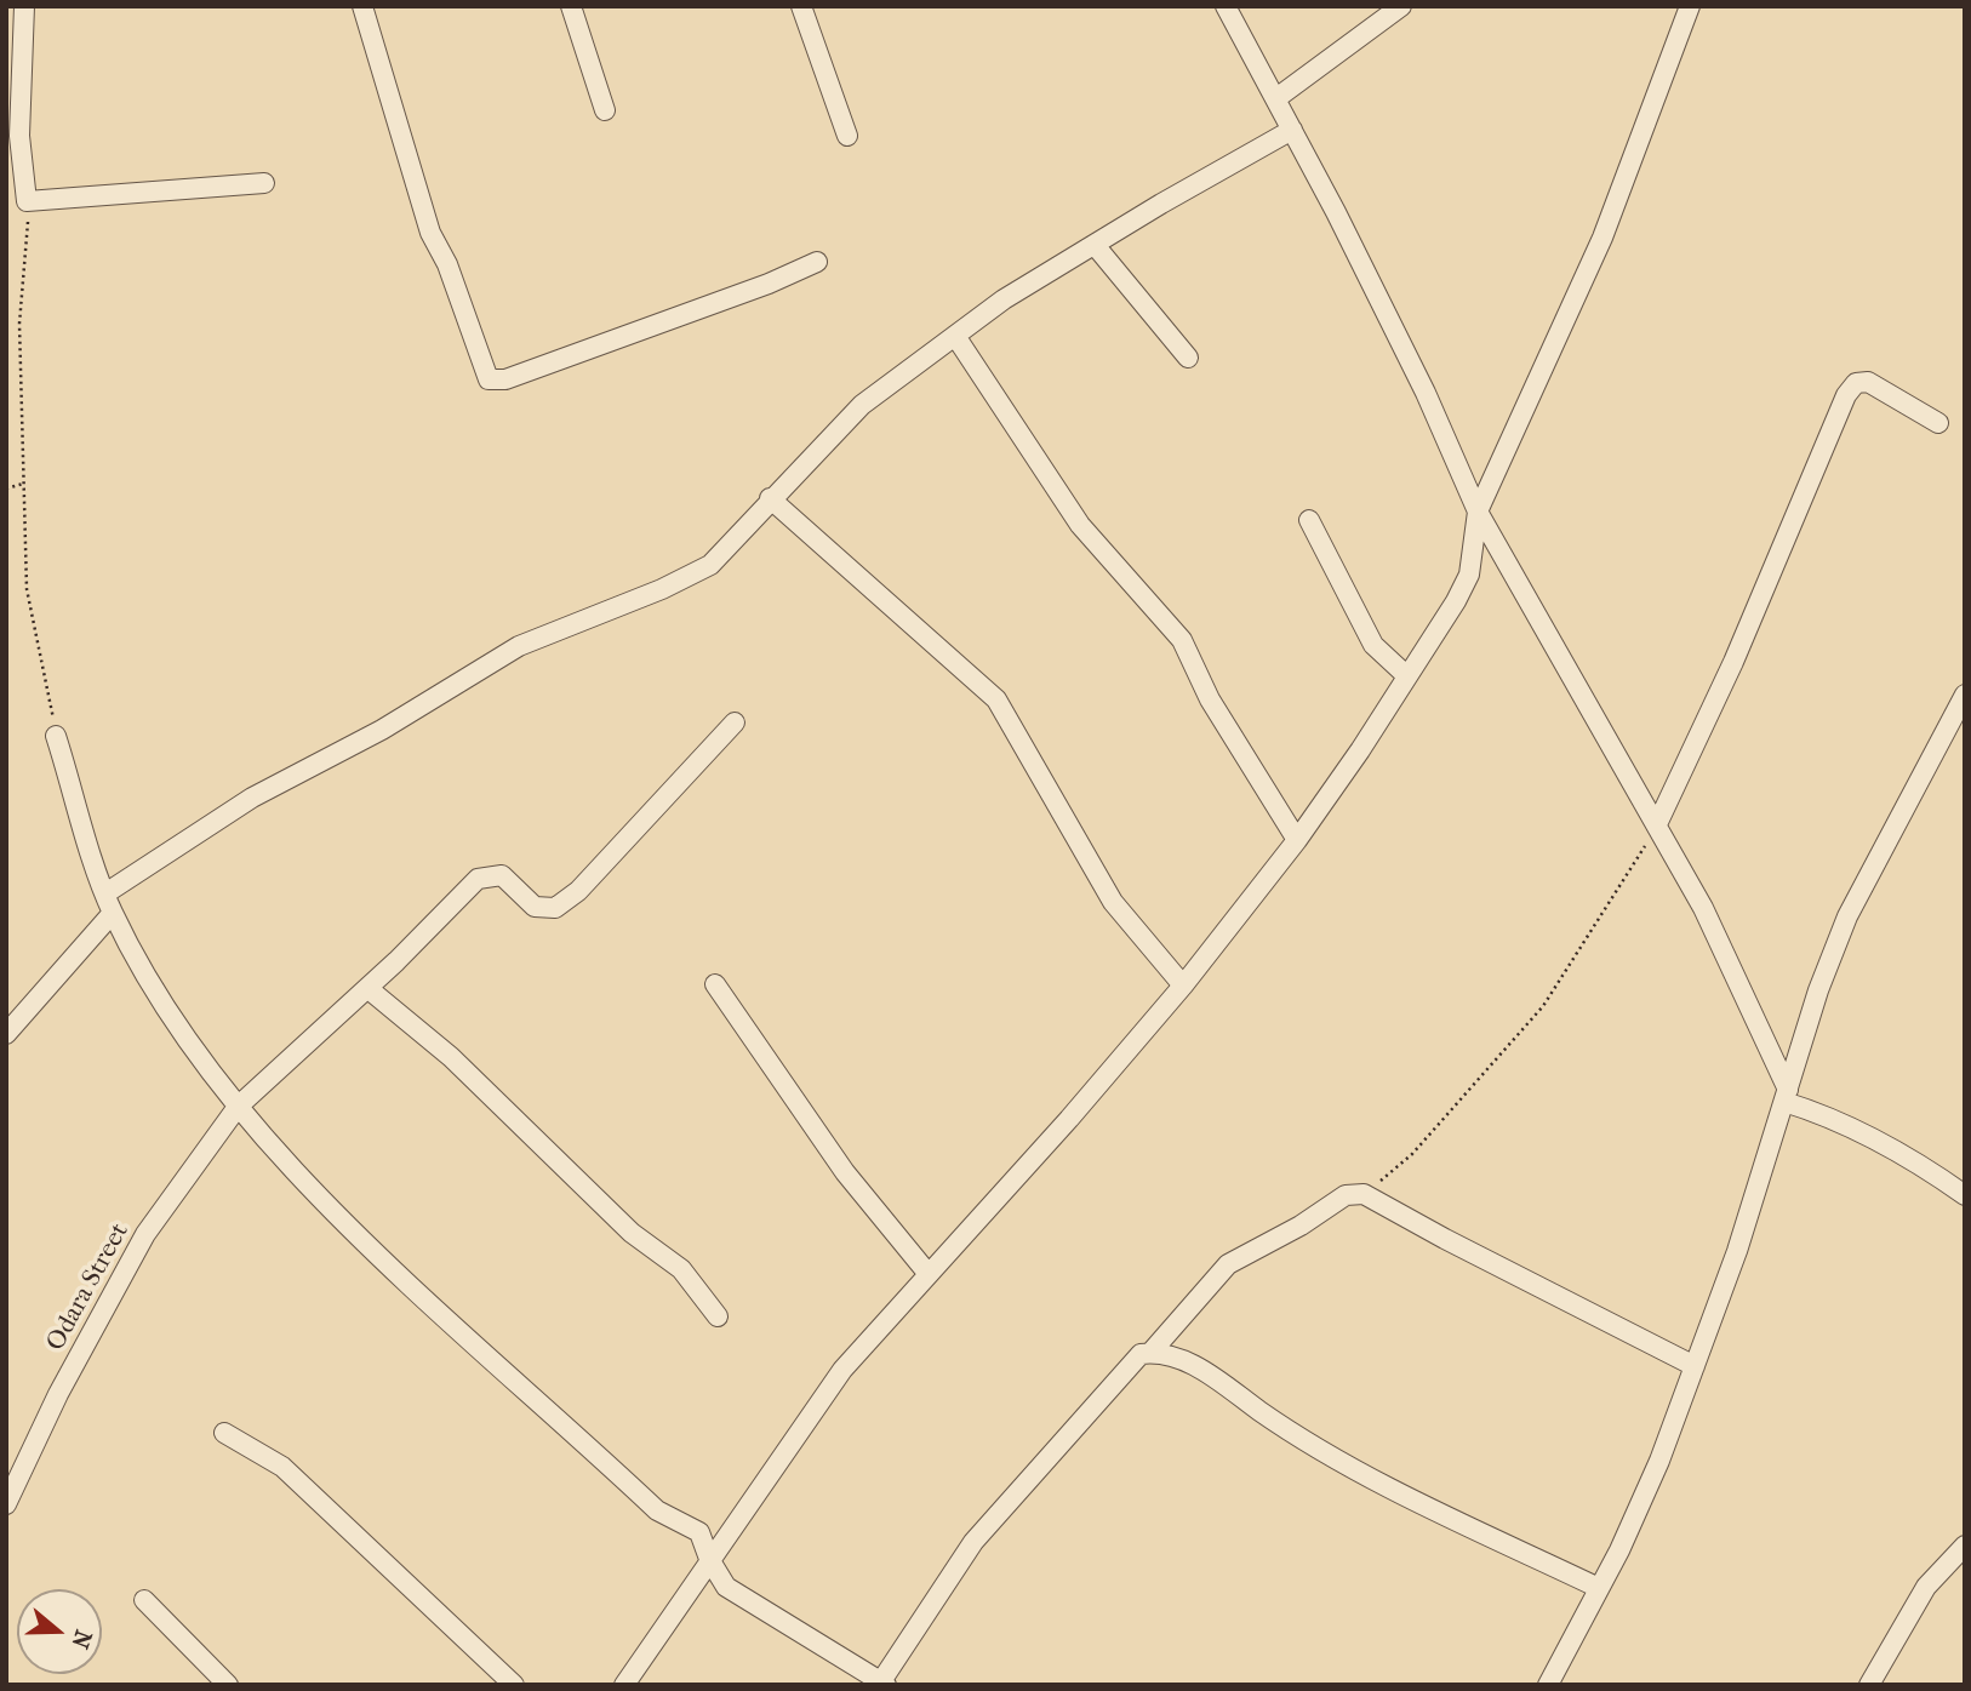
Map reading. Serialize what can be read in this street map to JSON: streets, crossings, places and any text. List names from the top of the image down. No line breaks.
{"streets":{"street":["Odara Street"]},"north":"right"}
